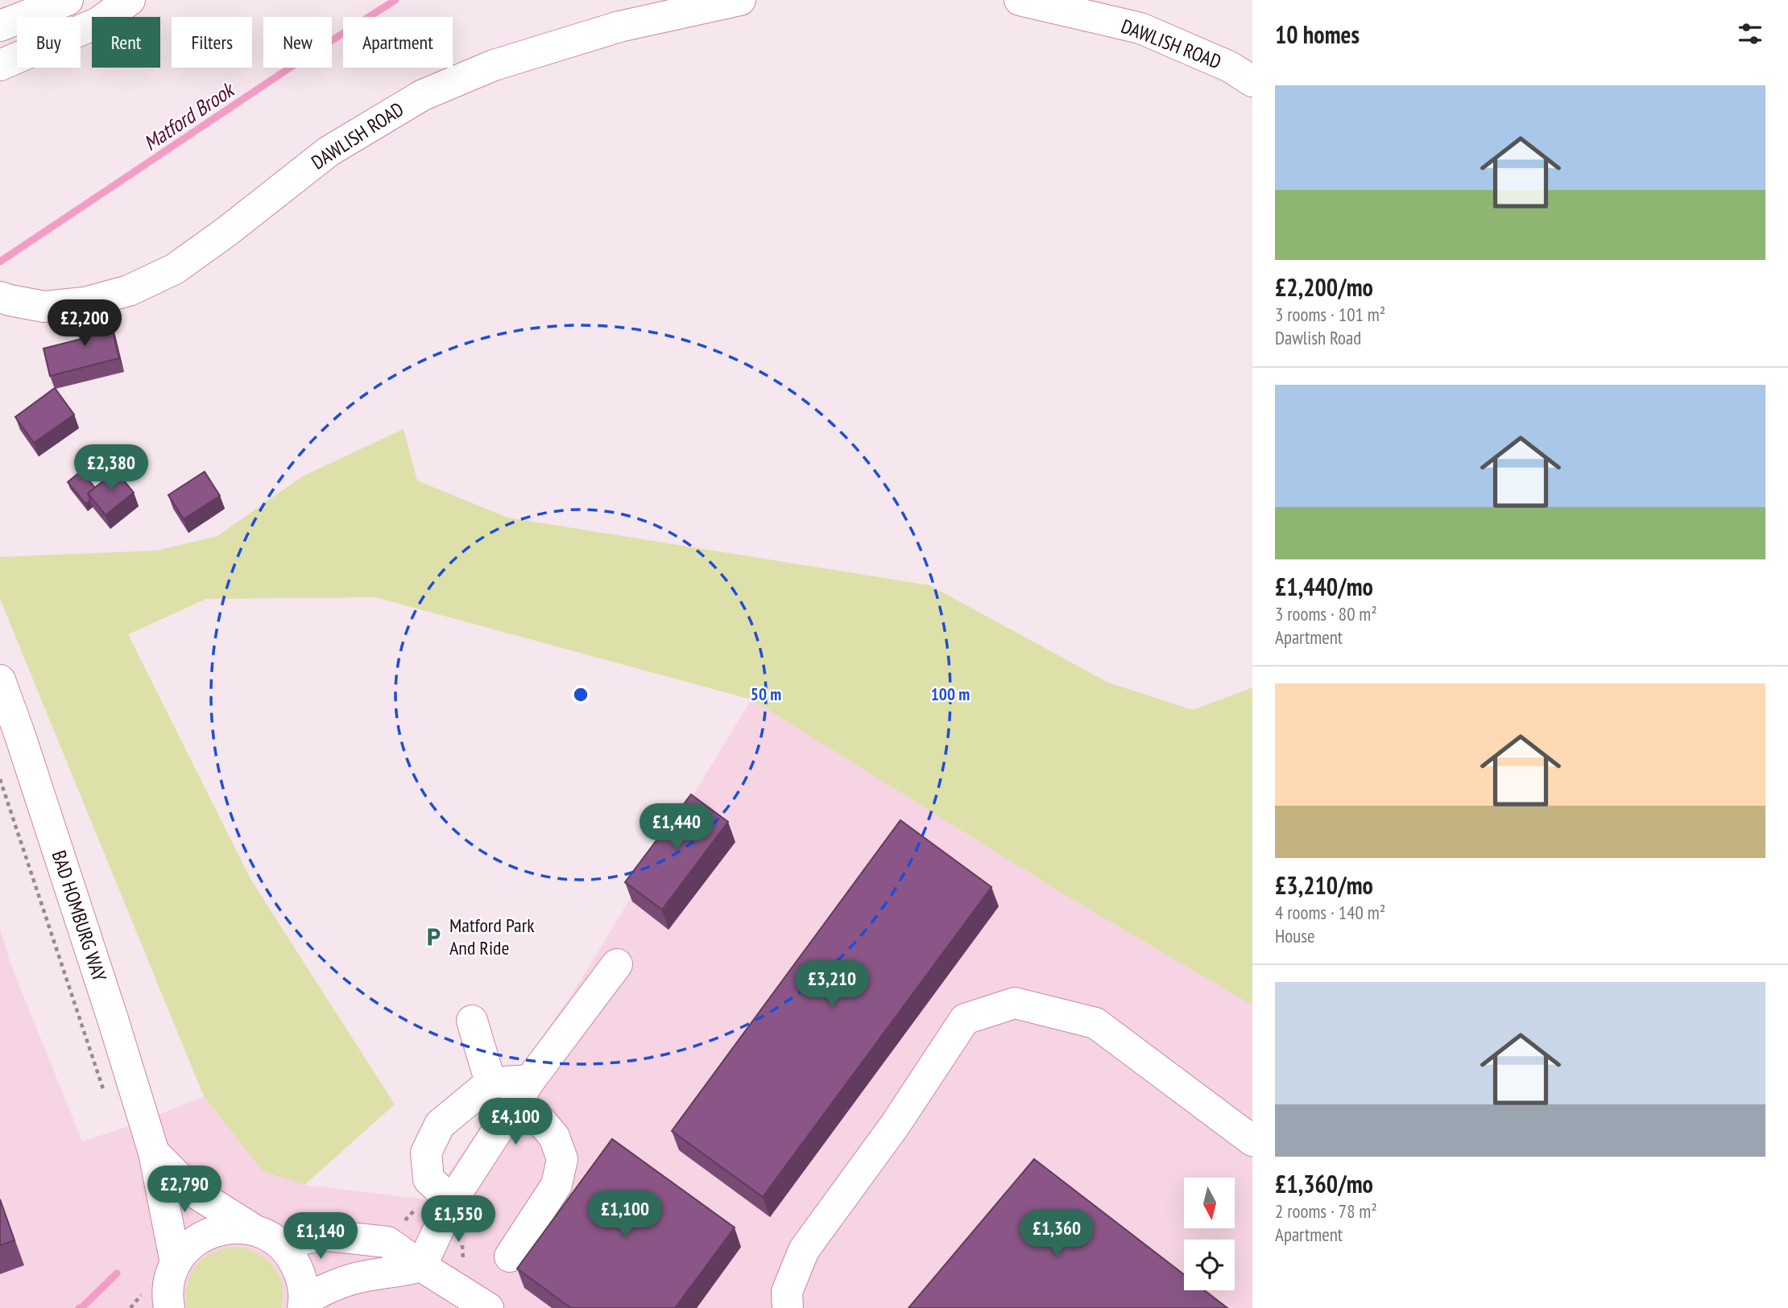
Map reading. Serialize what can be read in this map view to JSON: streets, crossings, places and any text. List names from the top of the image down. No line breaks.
{"streets":{"street":["DAWLISH ROAD","BAD HOMBURG WAY"]},"water":["Matford Brook"],"places":{"parking":["Matford Park And Ride"]},"north":"bottom","page":{"heading":"10 homes","chip":["Buy","Rent","Filters","New","Apartment"],"list":[{"name":"£2,200/mo","note":"3 rooms · 101 m² · Dawlish Road"},{"name":"£1,440/mo","note":"3 rooms · 80 m² · Apartment"},{"name":"£3,210/mo","note":"4 rooms · 140 m² · House"},{"name":"£1,360/mo","note":"2 rooms · 78 m² · Apartment"}],"price":["£2,200","£2,380","£1,440","£3,210","£4,100","£2,790","£1,100","£1,550","£1,360","£1,140"]},"rings":["50 m","100 m"]}
